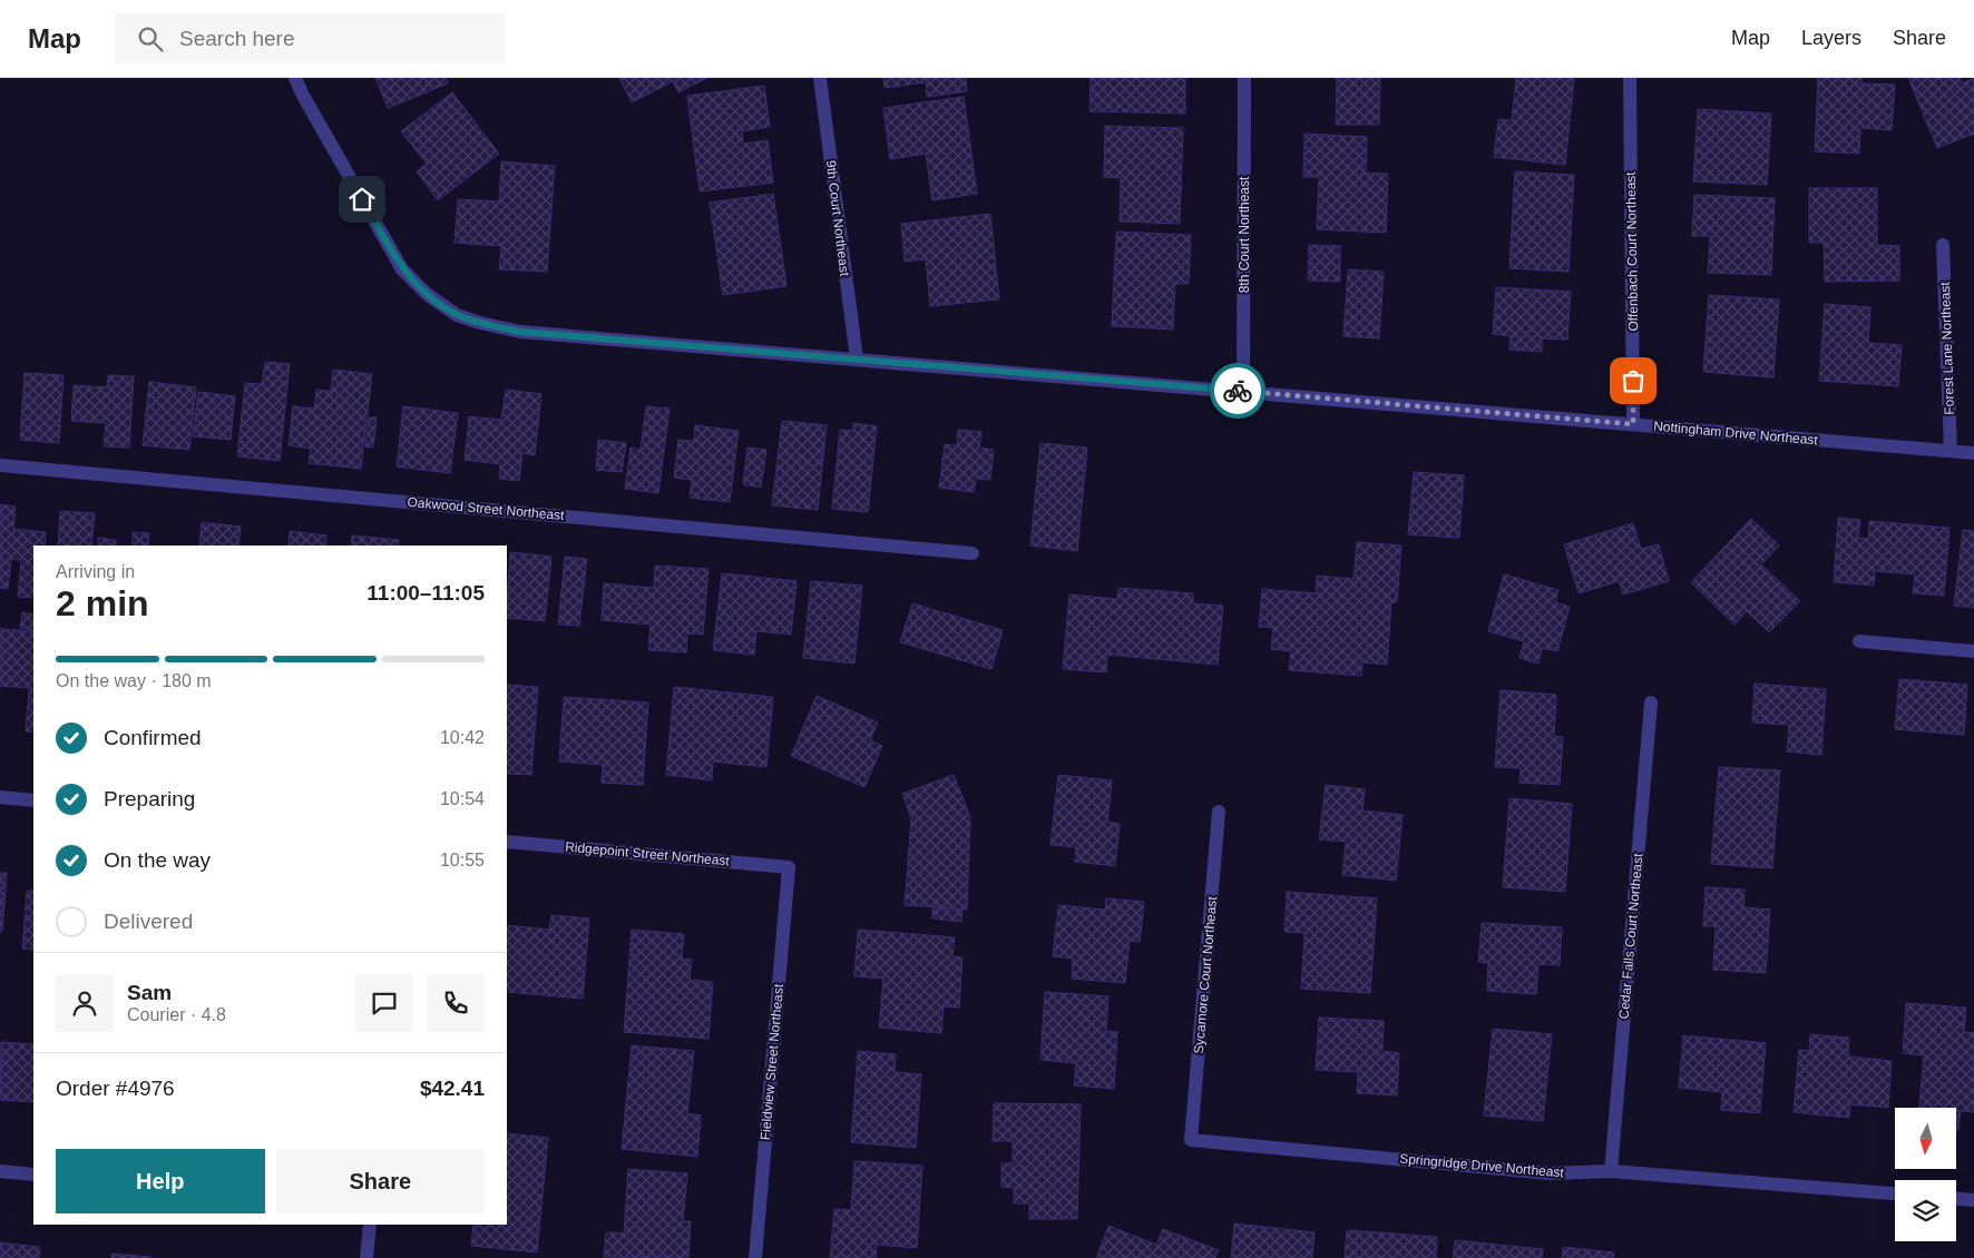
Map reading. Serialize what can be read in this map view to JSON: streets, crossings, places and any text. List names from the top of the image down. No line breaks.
{"streets":{"street":["9th Court Northeast","8th Court Northeast","Offenbach Court Northeast","Forest Lane Northeast","Nottingham Drive Northeast","Oakwood Street Northeast","Ridgepoint Street Northeast","Cedar Falls Court Northeast","Sycamore Court Northeast","Fieldview Street Northeast","Springridge Drive Northeast"]},"crossings":[["9th Court Northeast","Nottingham Drive Northeast"],["8th Court Northeast","Nottingham Drive Northeast"],["Offenbach Court Northeast","Nottingham Drive Northeast"],["Forest Lane Northeast","Nottingham Drive Northeast"],["Ridgepoint Street Northeast","Fieldview Street Northeast"],["Cedar Falls Court Northeast","Springridge Drive Northeast"],["Sycamore Court Northeast","Springridge Drive Northeast"]],"north":"bottom","page":{"header":"Map","search":"Search here","nav":["Map","Layers","Share"],"heading":["2 min","Arriving in","11:00–11:05"],"panel":["Sam","Courier · 4.8","Order #4976","$42.41"],"bar":"On the way · 180 m","list":[["Confirmed","10:42"],["Preparing","10:54"],["On the way","10:55"],"Delivered"],"buttons":["Help","Share"]}}
